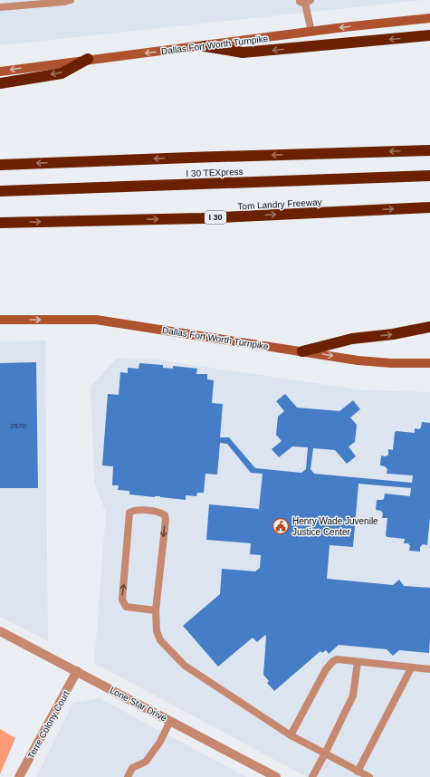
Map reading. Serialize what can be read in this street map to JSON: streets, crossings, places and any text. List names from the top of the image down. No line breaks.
{"streets":{"highway":["I 30 TEXpress","Tom Landry Freeway","I 30"],"main road":["Dallas Fort Worth Turnpike"],"street":["Lone Star Drive","Terre Colony Court"]},"crossings":[["Lone Star Drive","Terre Colony Court"]],"places":{"public building":["Henry Wade Juvenile Justice Center"]},"house_numbers":["2570"]}
